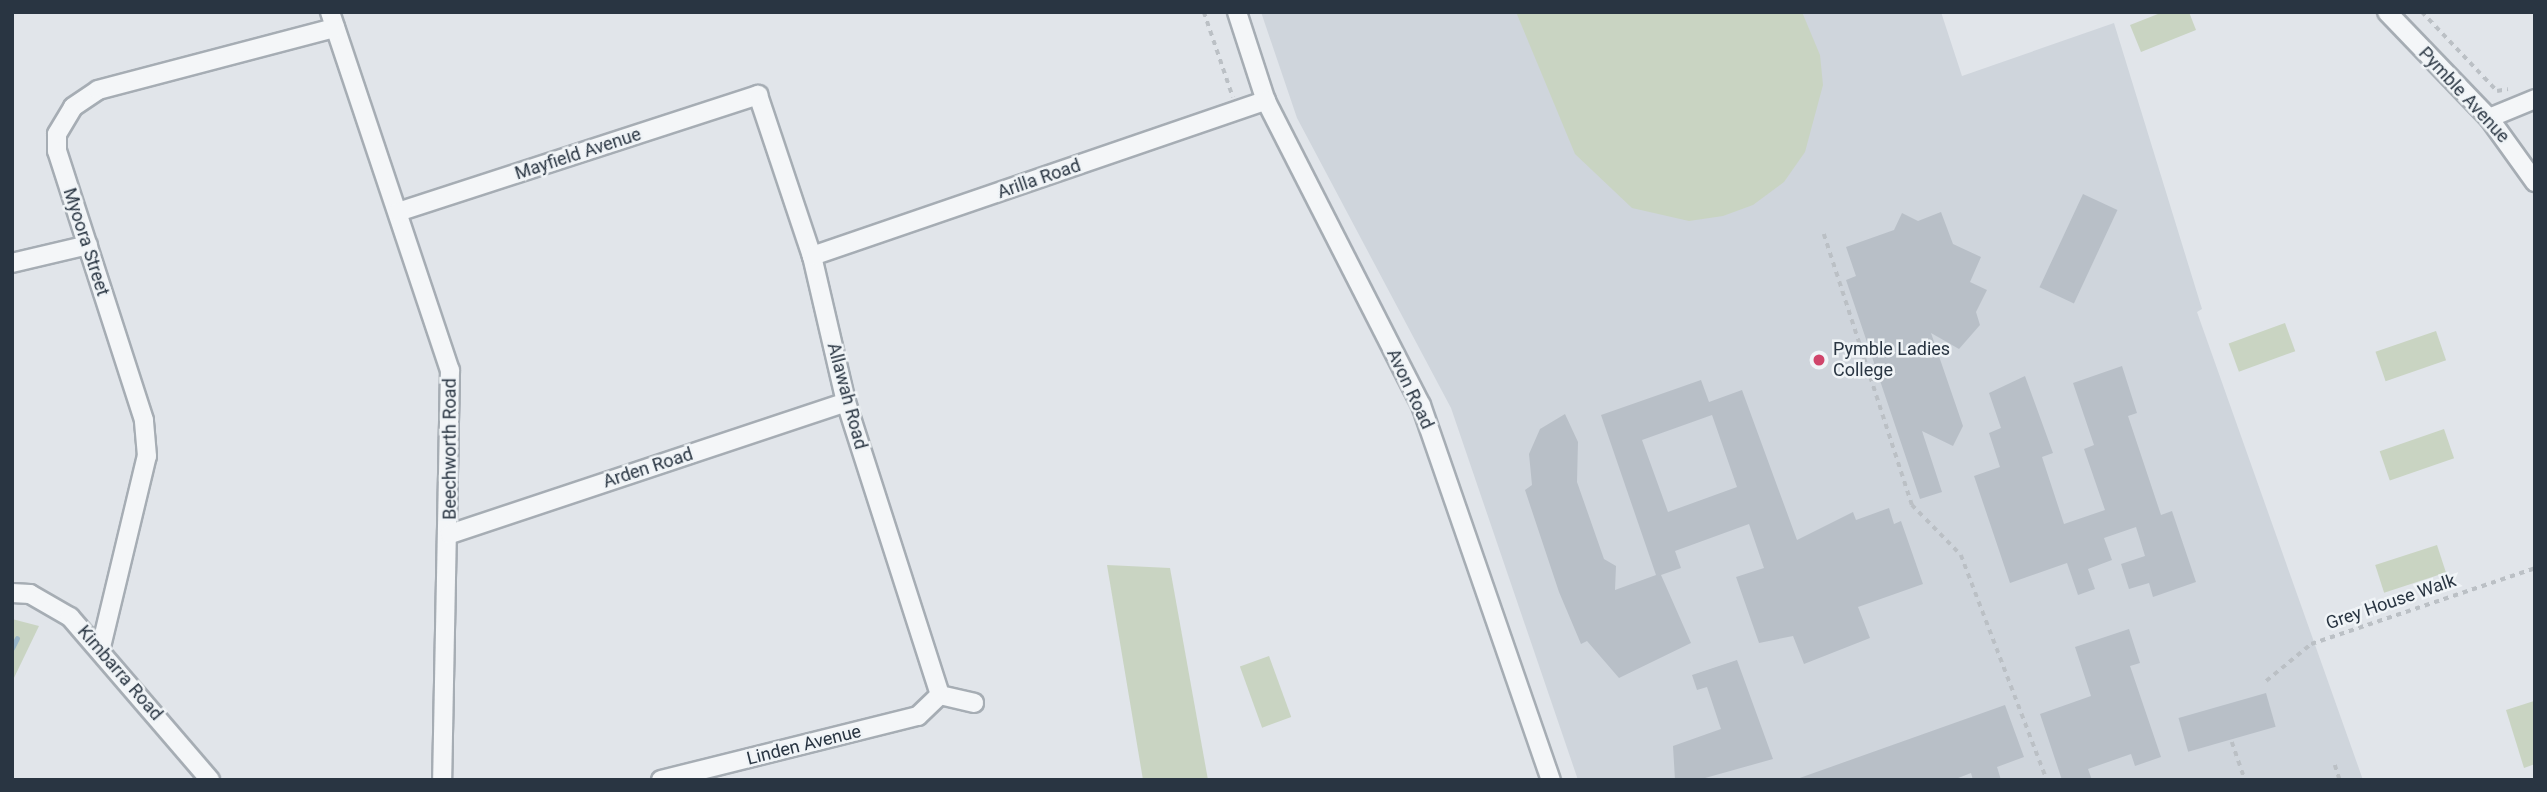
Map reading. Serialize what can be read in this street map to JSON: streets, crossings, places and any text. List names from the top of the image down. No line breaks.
{"streets":{"street":["Pymble Avenue","Mayfield Avenue","Arilla Road","Myoora Street","Avon Road","Allawah Road","Beechworth Road","Arden Road","Kimbarra Road","Linden Avenue"],"path":["Grey House Walk"]},"crossings":[["Mayfield Avenue","Allawah Road"],["Mayfield Avenue","Beechworth Road"],["Arilla Road","Avon Road"],["Arilla Road","Allawah Road"],["Myoora Street","Beechworth Road"],["Myoora Street","Kimbarra Road"],["Allawah Road","Arden Road"],["Allawah Road","Linden Avenue"],["Beechworth Road","Arden Road"]],"places":["Pymble Ladies College"]}
